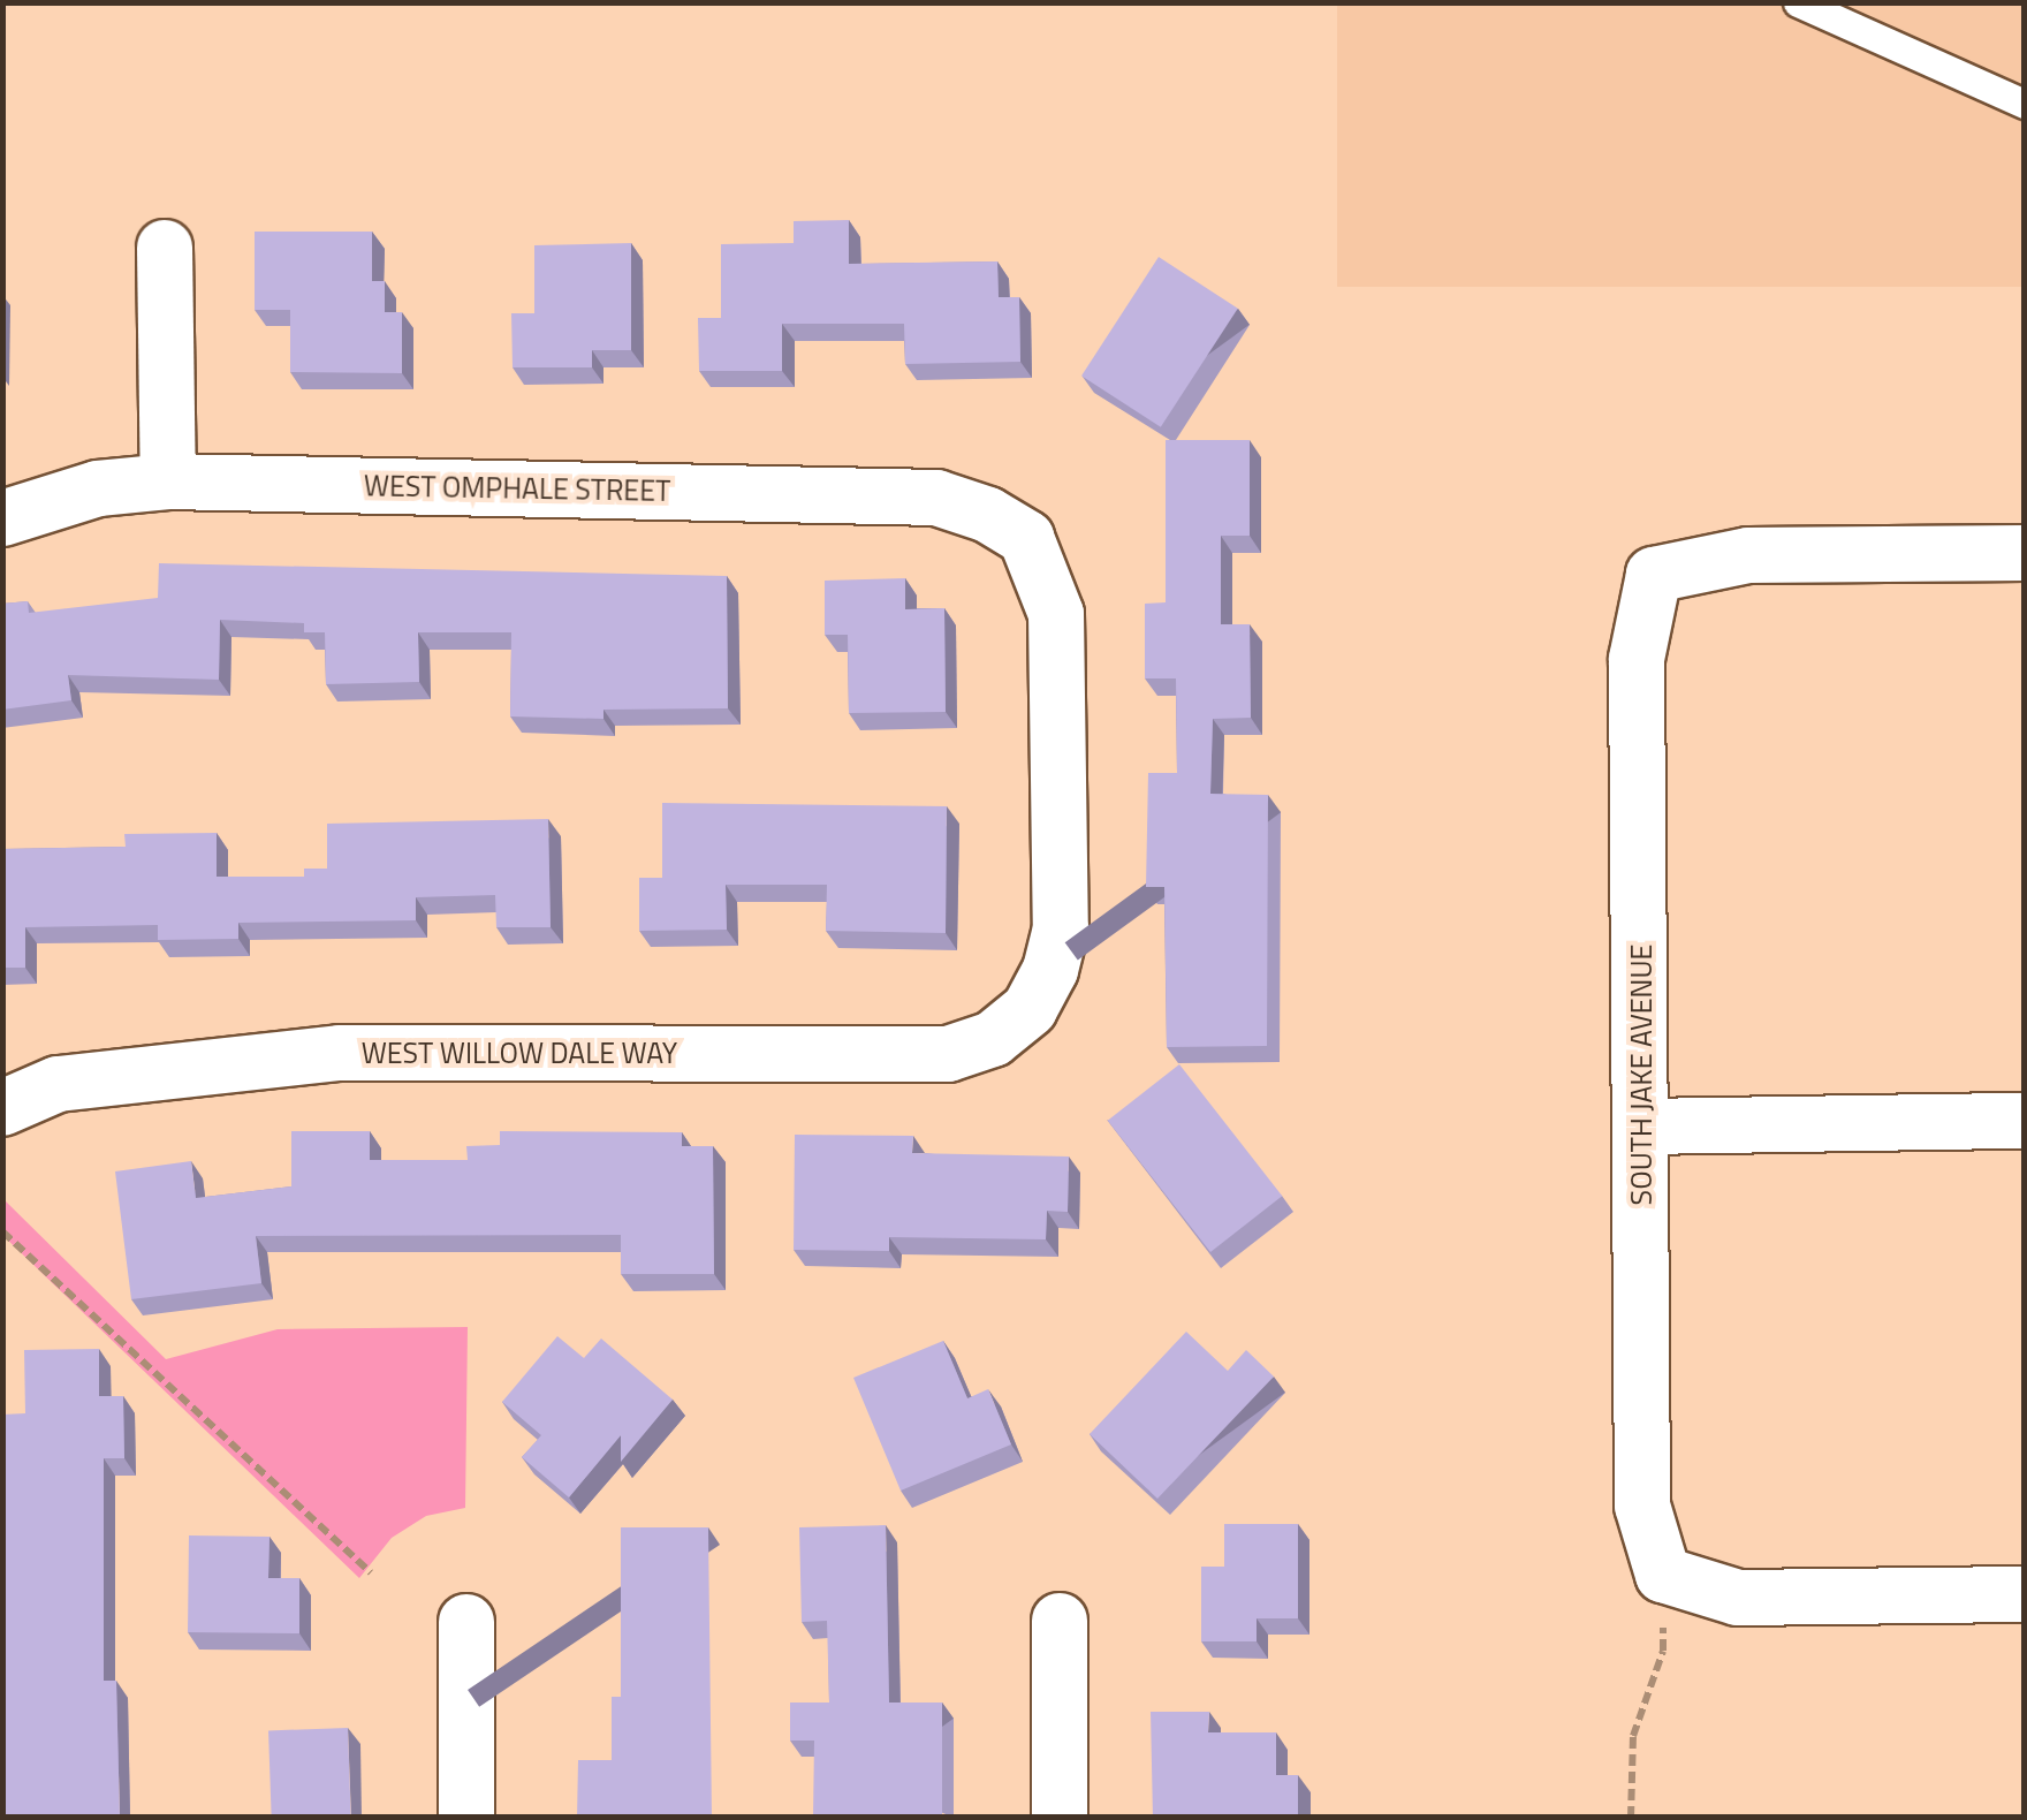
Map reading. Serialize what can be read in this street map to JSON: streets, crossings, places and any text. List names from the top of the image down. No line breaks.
{"streets":{"street":["WEST OMPHALE STREET","WEST WILLOW DALE WAY","SOUTH JAKE AVENUE"]},"crossings":[["WEST OMPHALE STREET","WEST WILLOW DALE WAY"]]}
